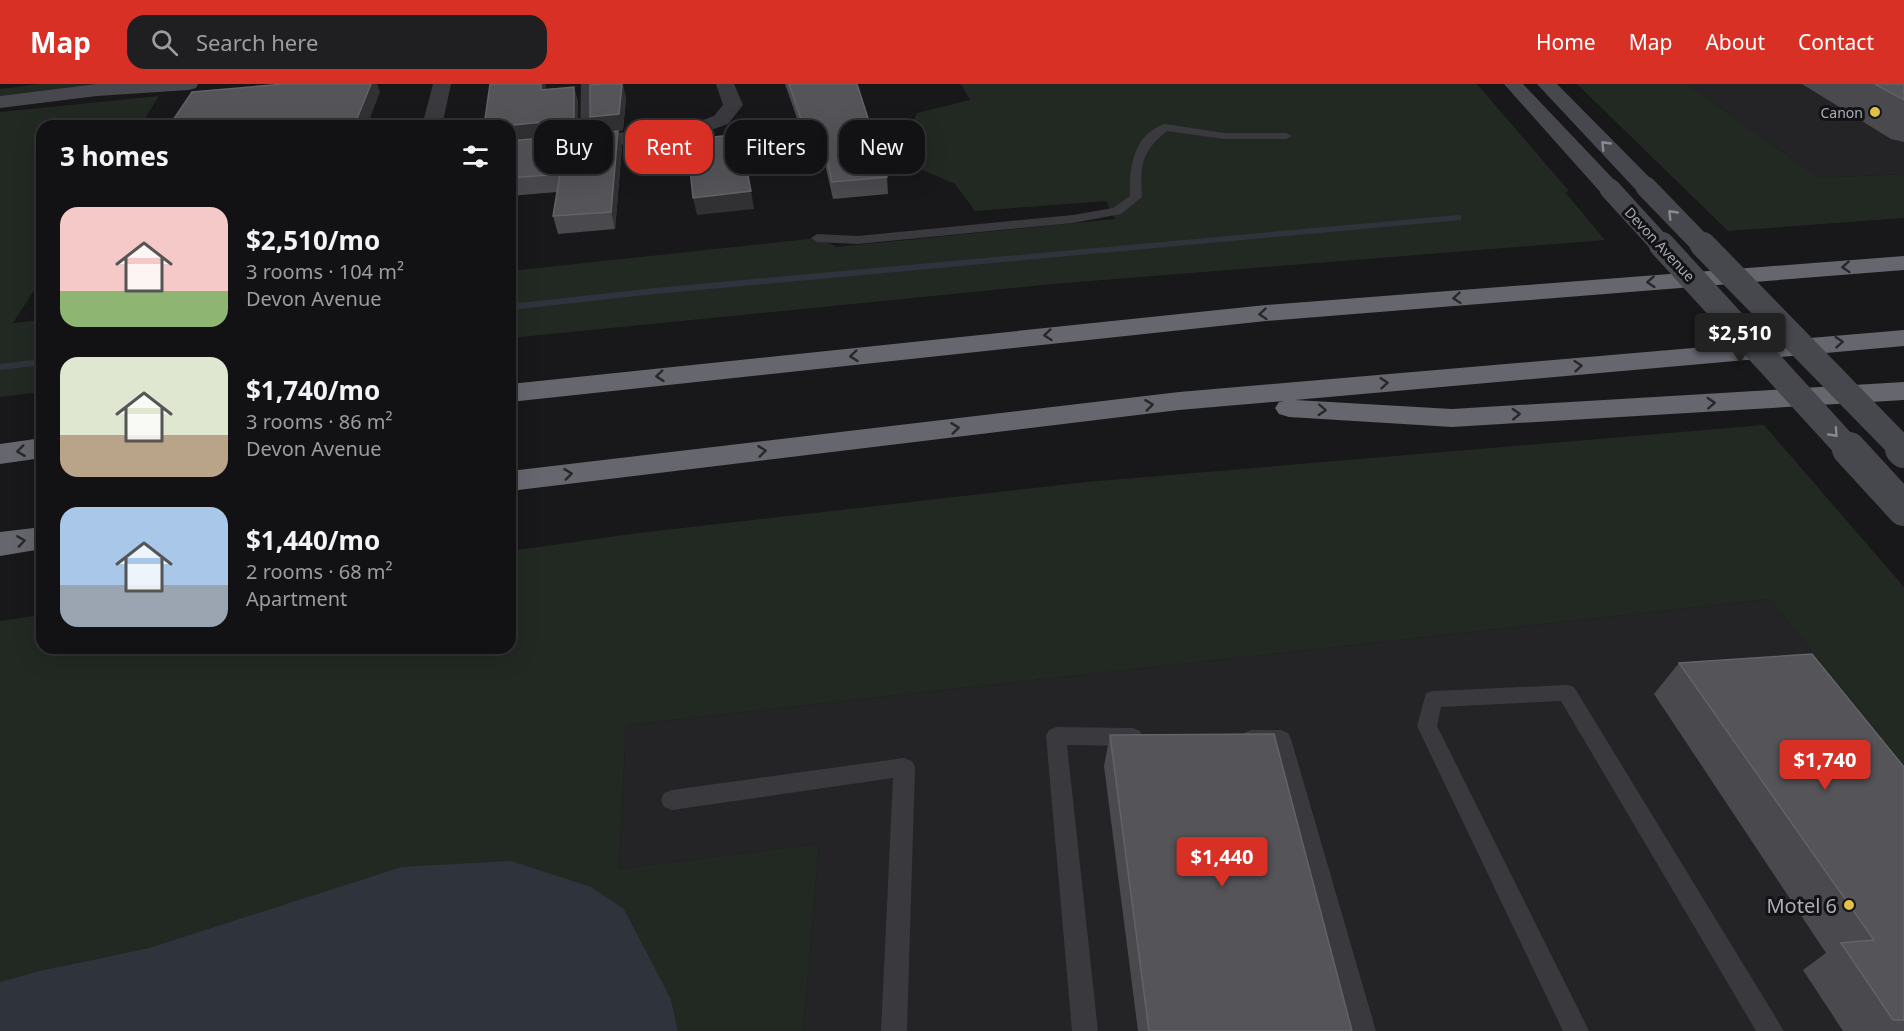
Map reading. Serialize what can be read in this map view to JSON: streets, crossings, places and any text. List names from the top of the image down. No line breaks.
{"streets":{"main road":["Devon Avenue"]},"places":["Canon","Motel 6"],"page":{"header":"Map","search":"Search here","nav":["Home","Map","About","Contact"],"chip":["Buy","Rent","Filters","New"],"heading":"3 homes","list":[{"name":"$2,510/mo","note":"3 rooms · 104 m² · Devon Avenue"},{"name":"$1,740/mo","note":"3 rooms · 86 m² · Devon Avenue"},{"name":"$1,440/mo","note":"2 rooms · 68 m² · Apartment"}],"price":["$2,510","$1,740","$1,440"]}}
